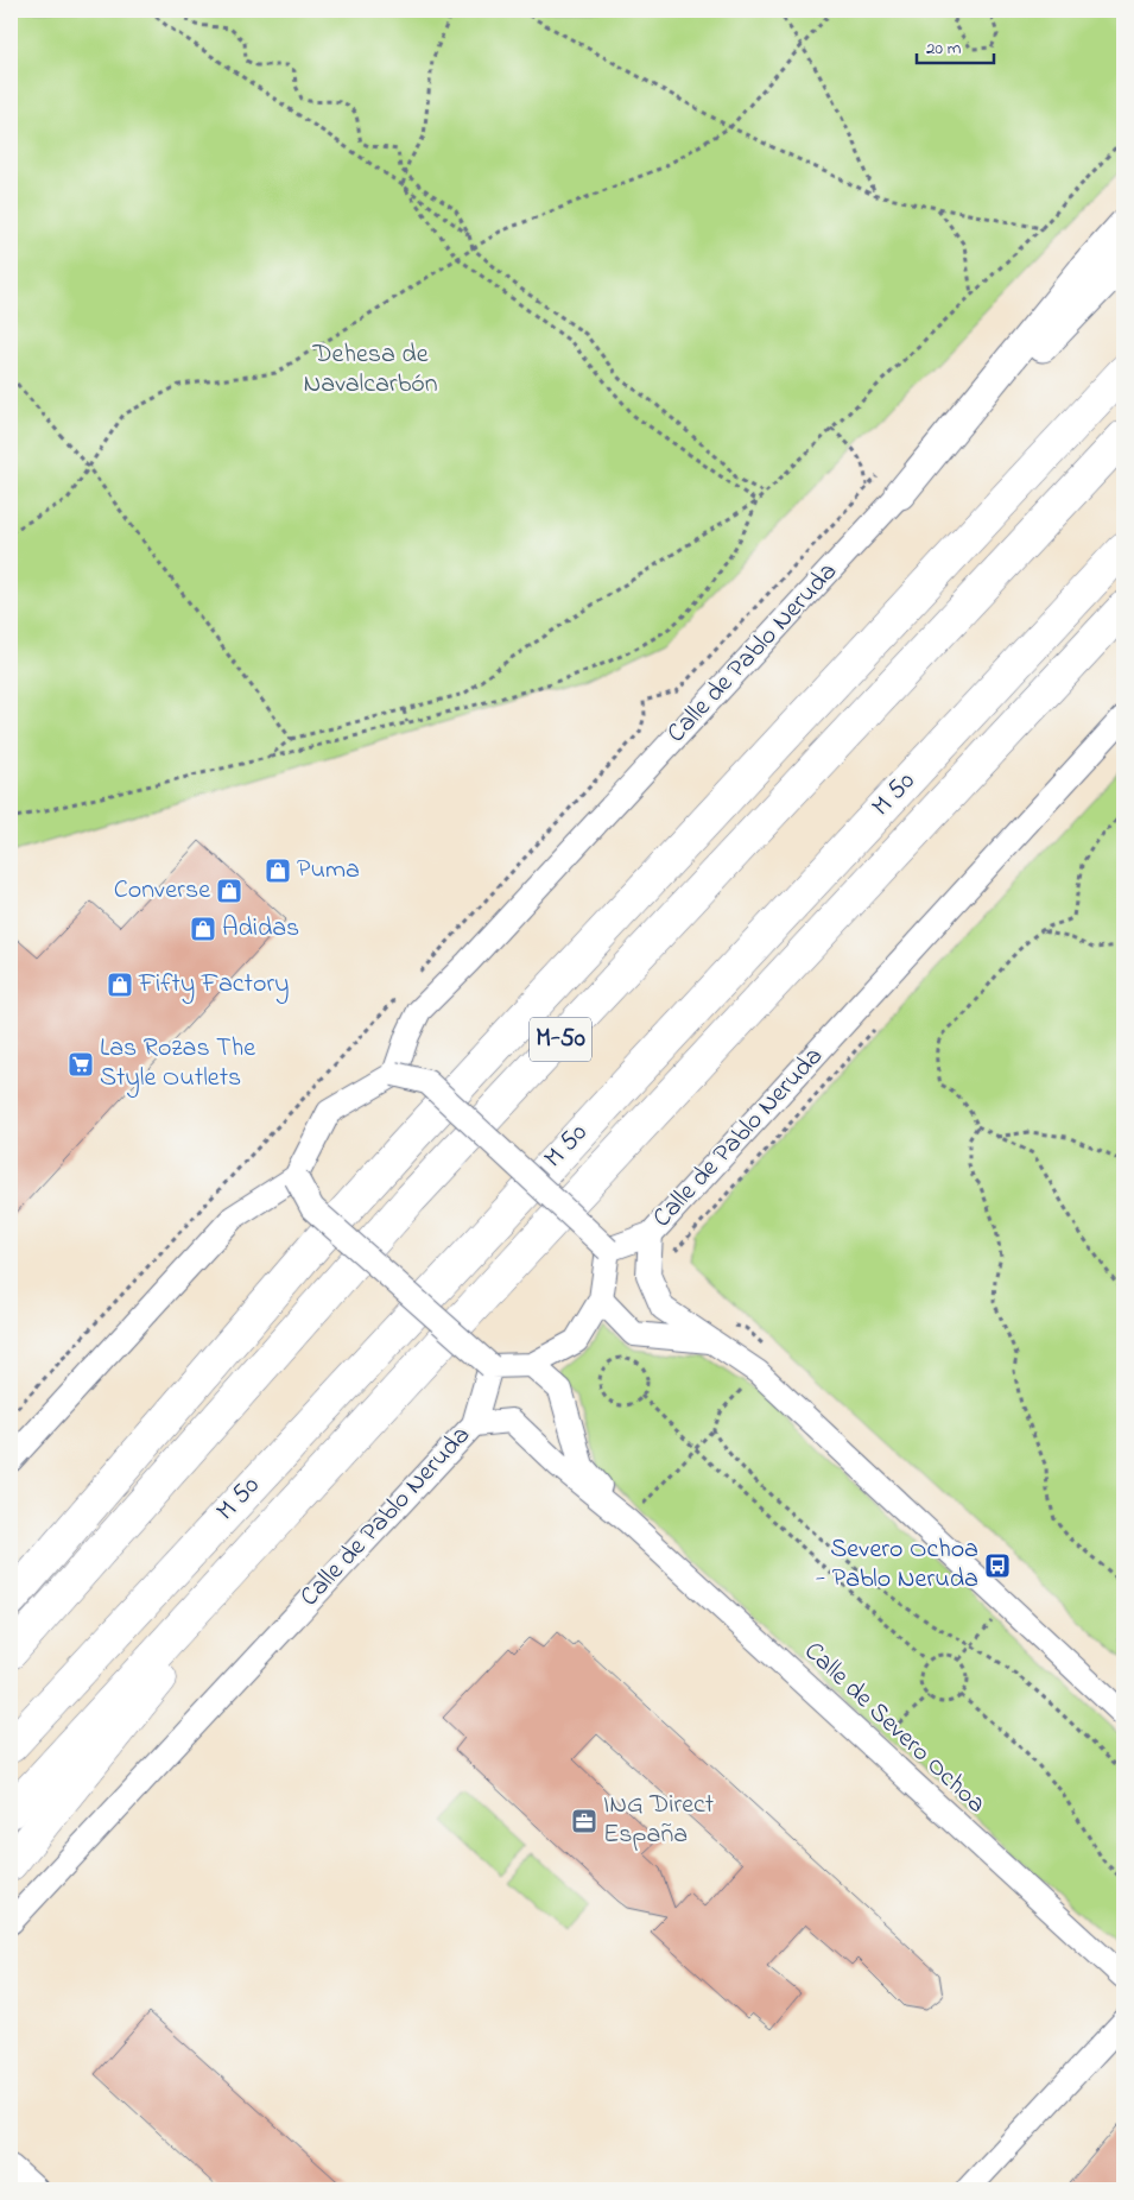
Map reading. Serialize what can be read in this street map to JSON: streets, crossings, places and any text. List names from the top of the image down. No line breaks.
{"streets":{"highway":["M 50","M-50"],"street":["Calle de Pablo Neruda","Calle de Severo Ochoa"]},"crossings":[["Calle de Pablo Neruda","Calle de Severo Ochoa"]],"parks":["Dehesa de Navalcarbón"],"places":{"shop":["Puma","Converse","Adidas","Fifty Factory"],"supermarket":["Las Rozas The Style Outlets"],"bus stop":["Severo Ochoa - Pablo Neruda"],"office":["ING Direct España"]},"scale_bar":"20 m"}
